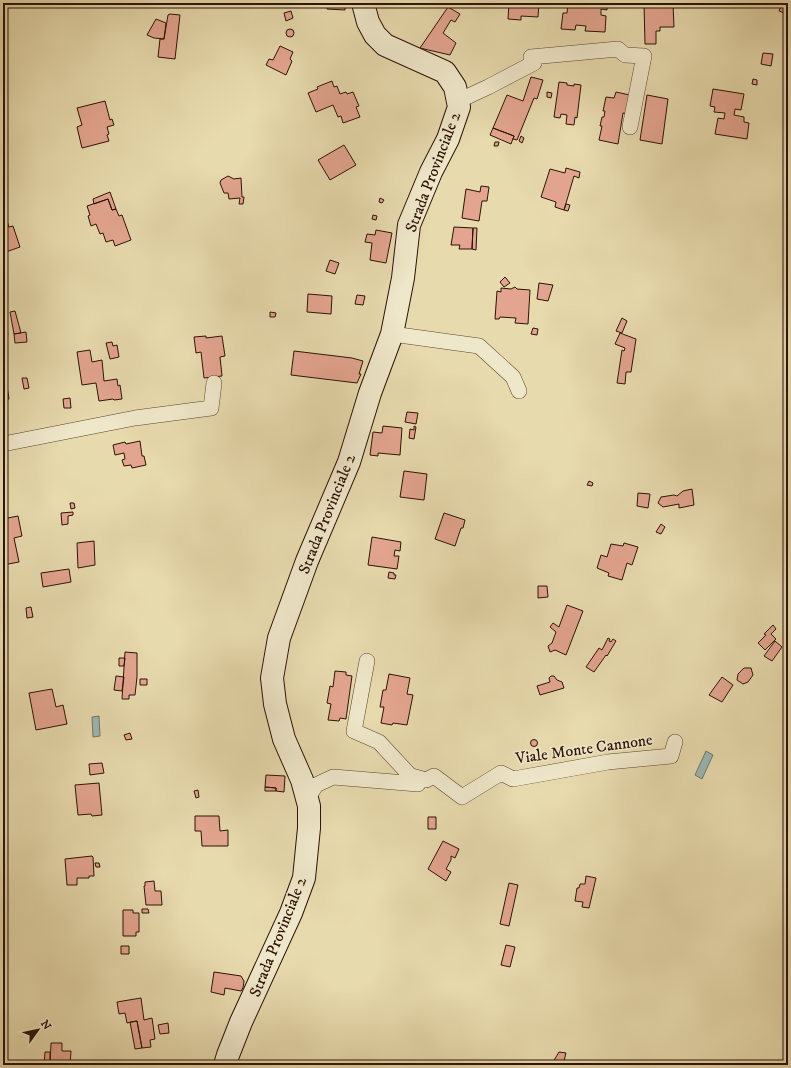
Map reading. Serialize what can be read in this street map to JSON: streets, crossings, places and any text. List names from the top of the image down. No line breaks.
{"streets":{"street":["Strada Provinciale 2","Viale Monte Cannone"]},"north":"top right"}
